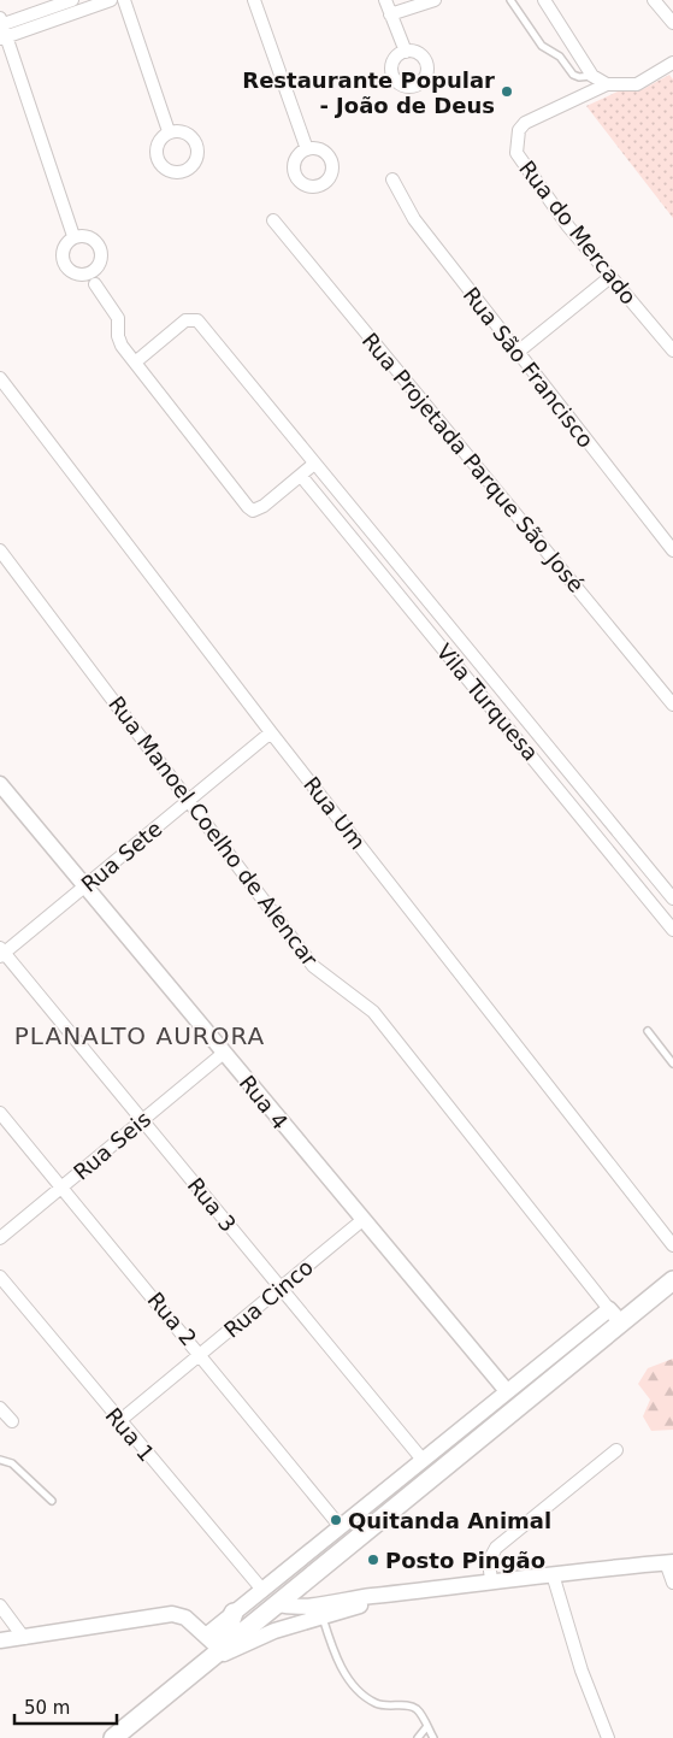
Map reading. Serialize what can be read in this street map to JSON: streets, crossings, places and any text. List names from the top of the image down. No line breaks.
{"streets":{"street":["Rua do Mercado","Rua São Francisco","Rua Projetada Parque São José","Vila Turquesa","Rua Um","Rua Manoel Coelho de Alencar","Rua Sete","Rua 4","Rua Seis","Rua 3","Rua Cinco","Rua 2","Rua 1"]},"crossings":[["Rua Um","Rua Sete"],["Rua Manoel Coelho de Alencar","Rua Sete"],["Rua Sete","Rua 4"],["Rua Sete","Rua 3"],["Rua 4","Rua Seis"],["Rua 4","Rua Cinco"],["Rua Seis","Rua 3"],["Rua Seis","Rua 2"],["Rua 3","Rua Cinco"],["Rua Cinco","Rua 2"],["Rua Cinco","Rua 1"]],"districts":["PLANALTO AURORA"],"places":["Restaurante Popular - João de Deus","Quitanda Animal","Posto Pingão"],"scale_bar":"50 m"}
